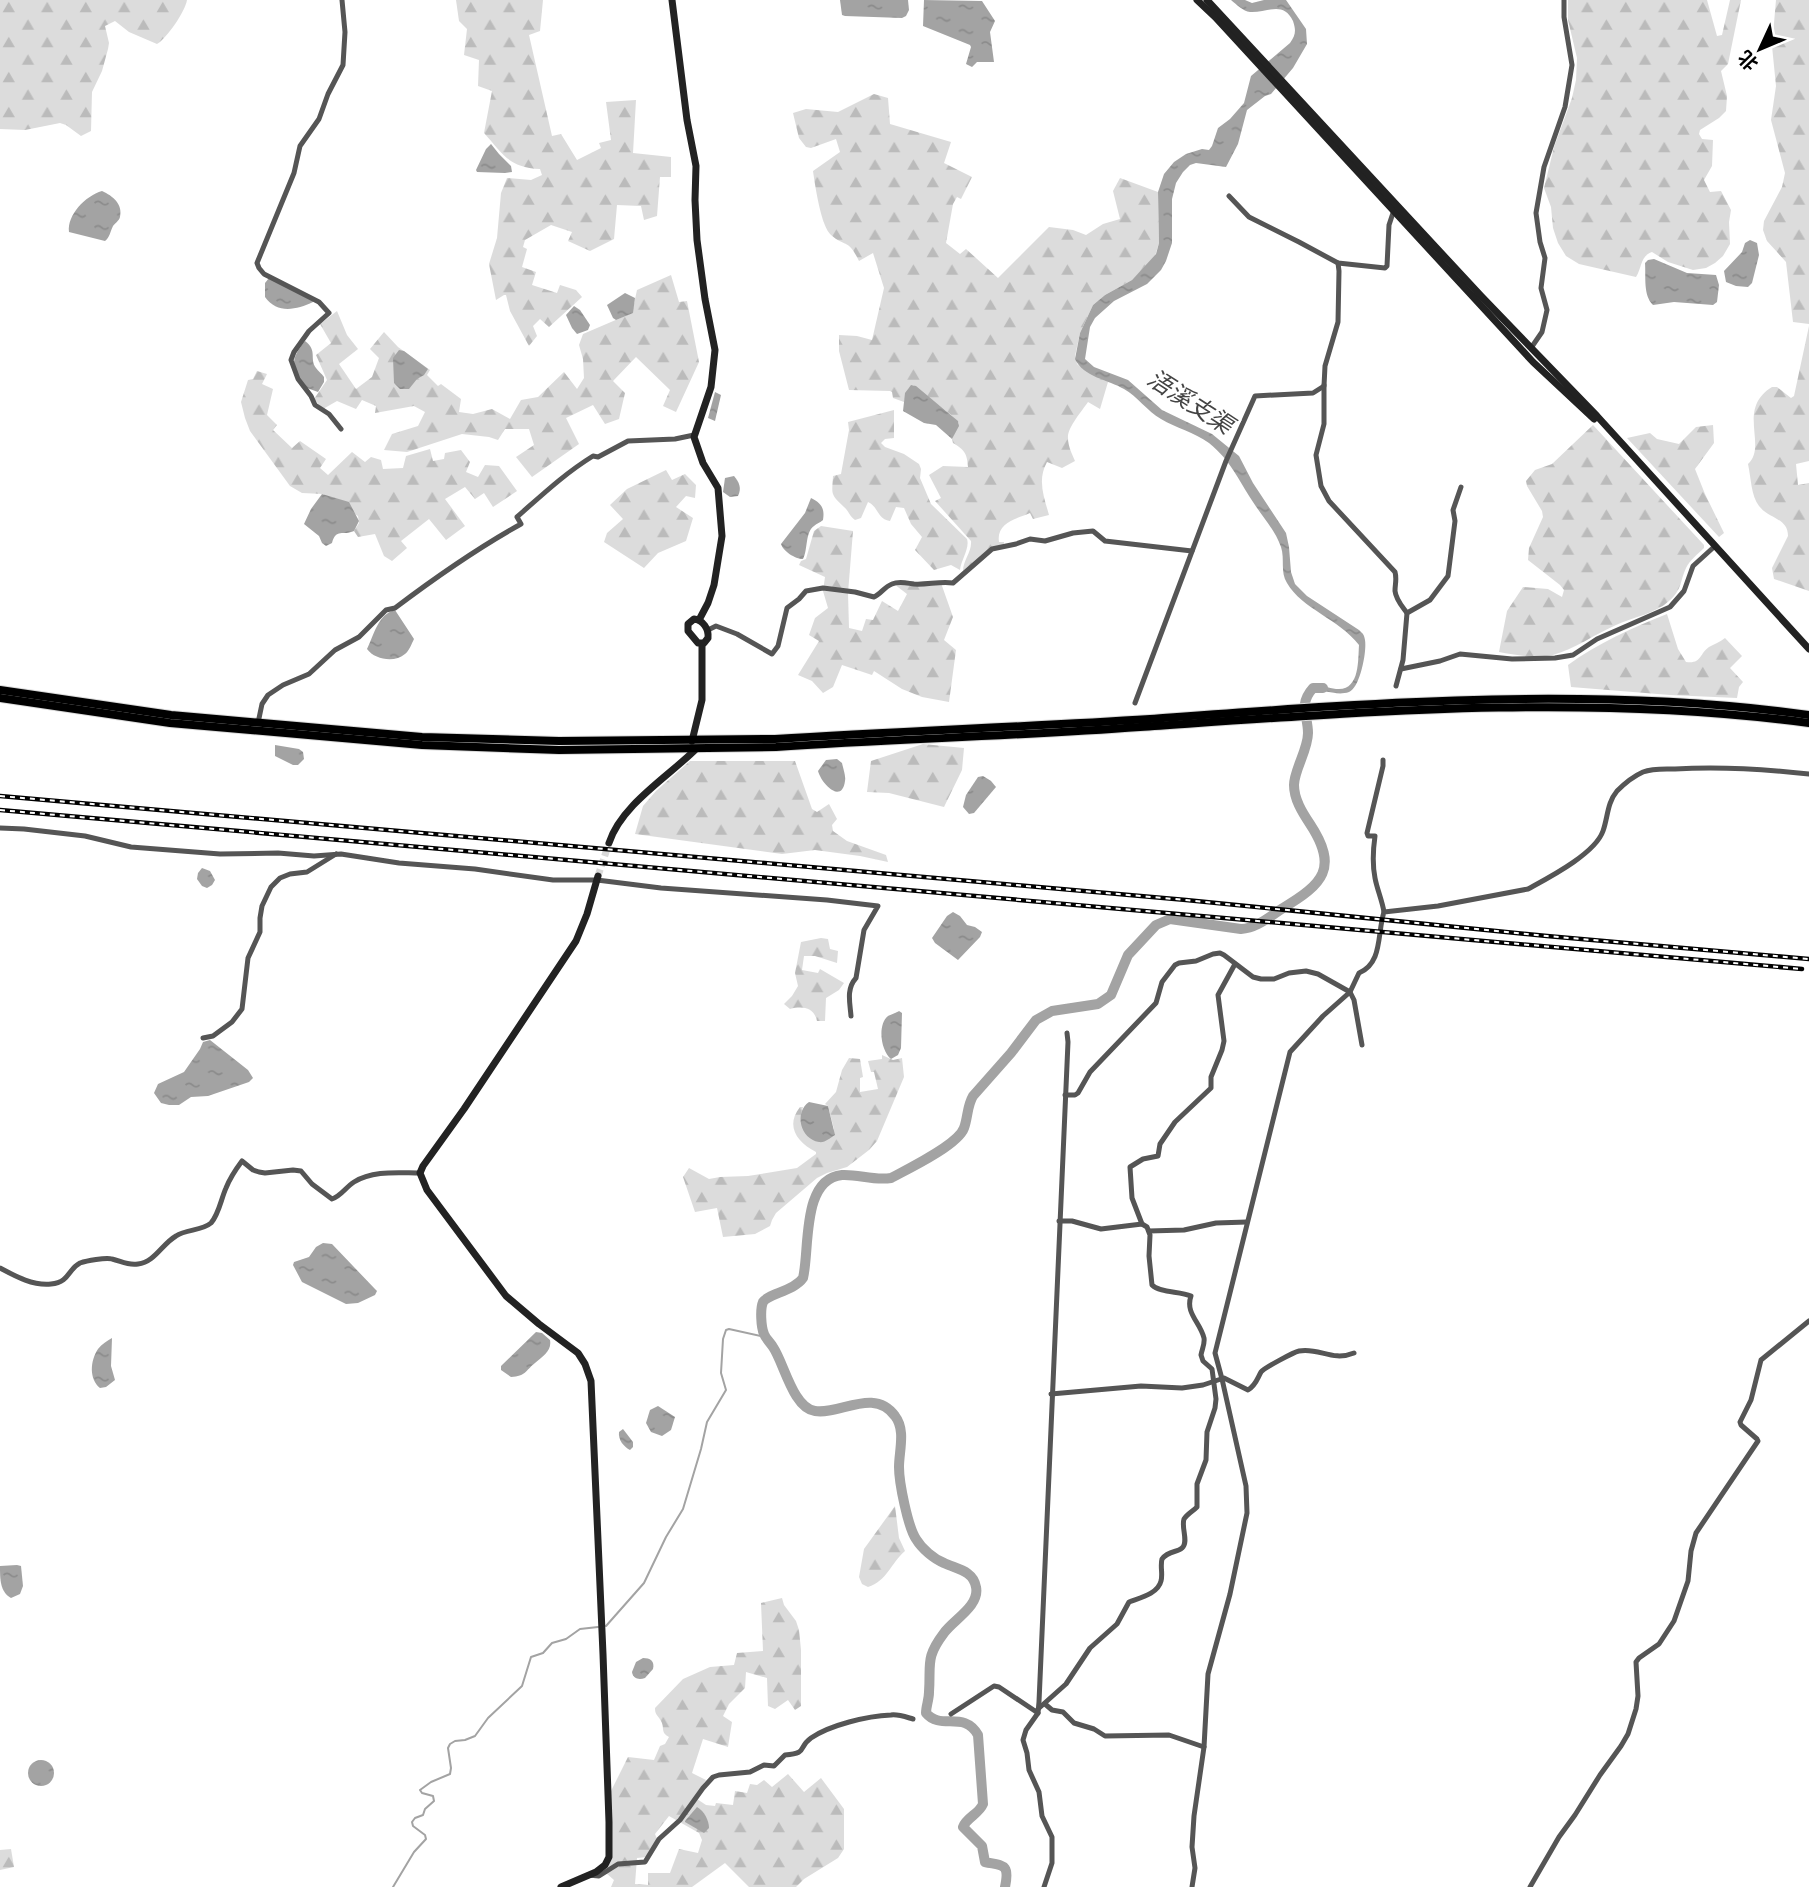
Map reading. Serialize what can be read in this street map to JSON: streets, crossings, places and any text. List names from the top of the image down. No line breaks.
{"water":["浯溪支渠"],"north":"bottom left"}
